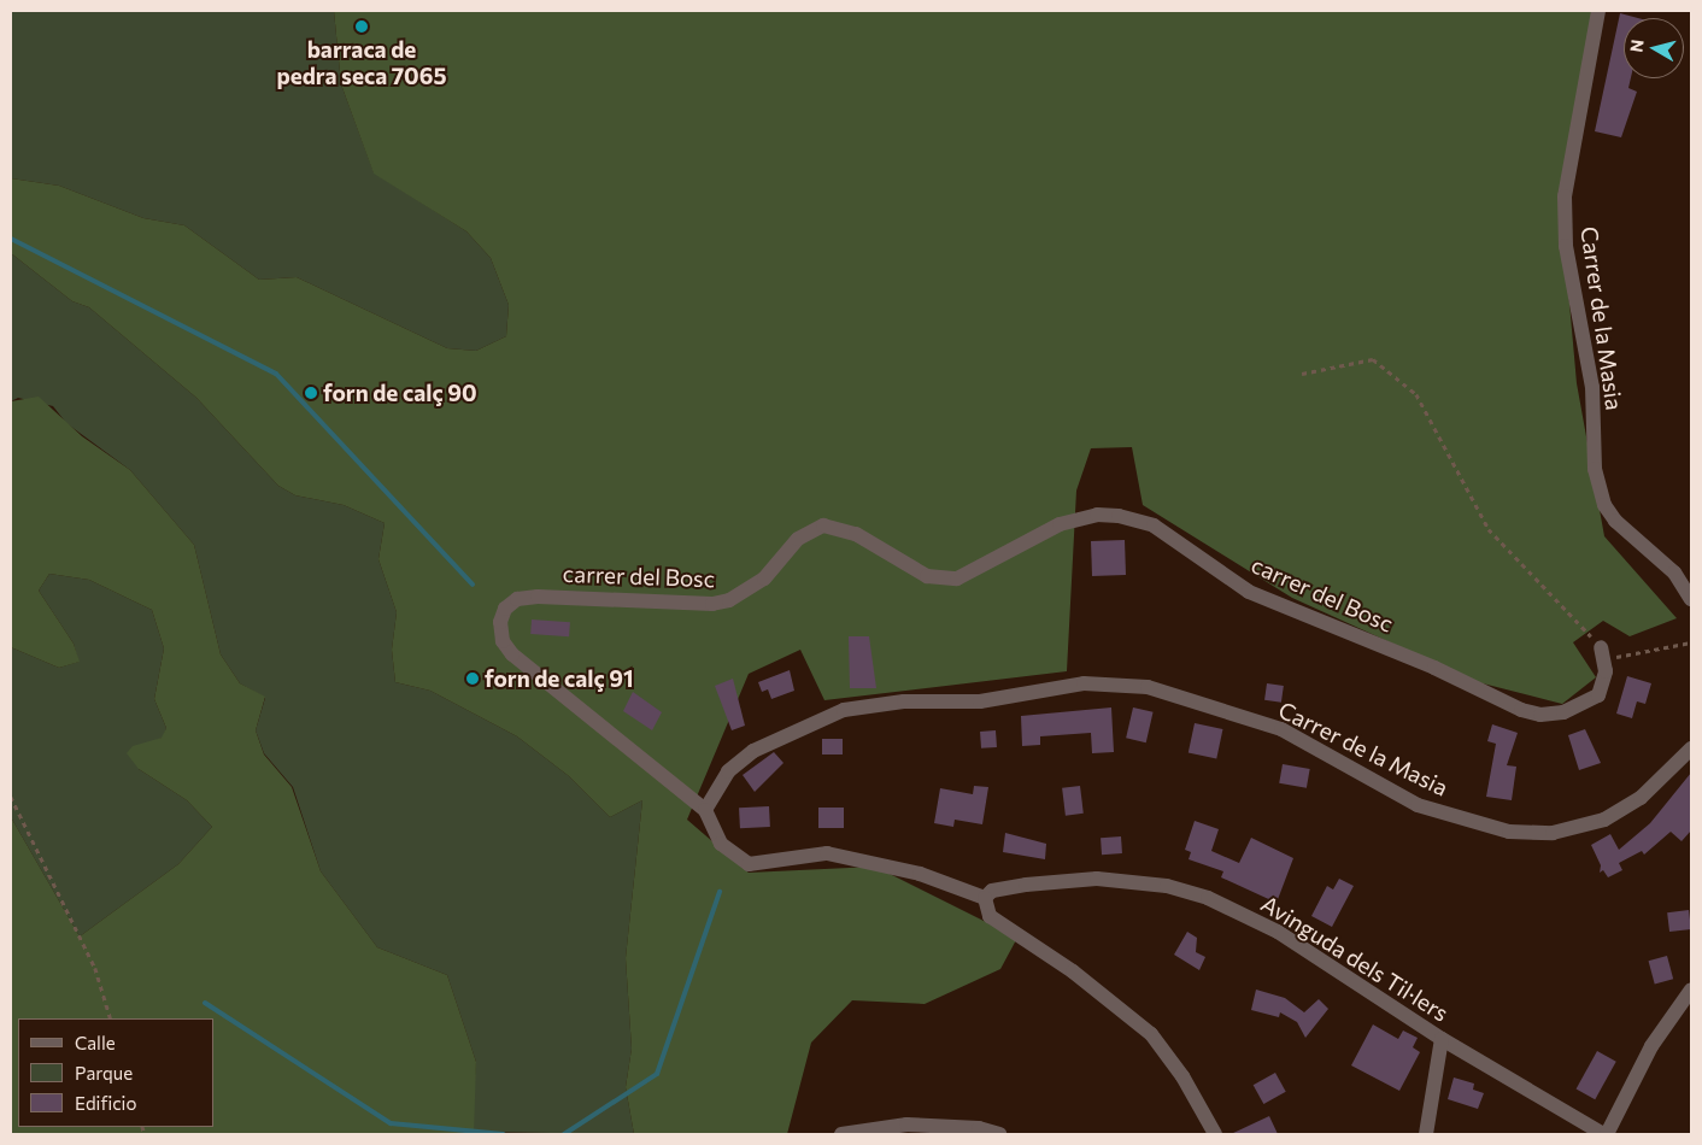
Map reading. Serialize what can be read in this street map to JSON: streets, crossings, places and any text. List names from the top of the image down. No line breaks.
{"streets":{"street":["Carrer de la Masia","carrer del Bosc","Avinguda dels Til·lers"]},"crossings":[["Carrer de la Masia","carrer del Bosc"]],"places":["barraca de pedra seca 7065","forn de calç 90","forn de calç 91"],"legend":["Calle","Parque","Edificio"],"north":"left"}
